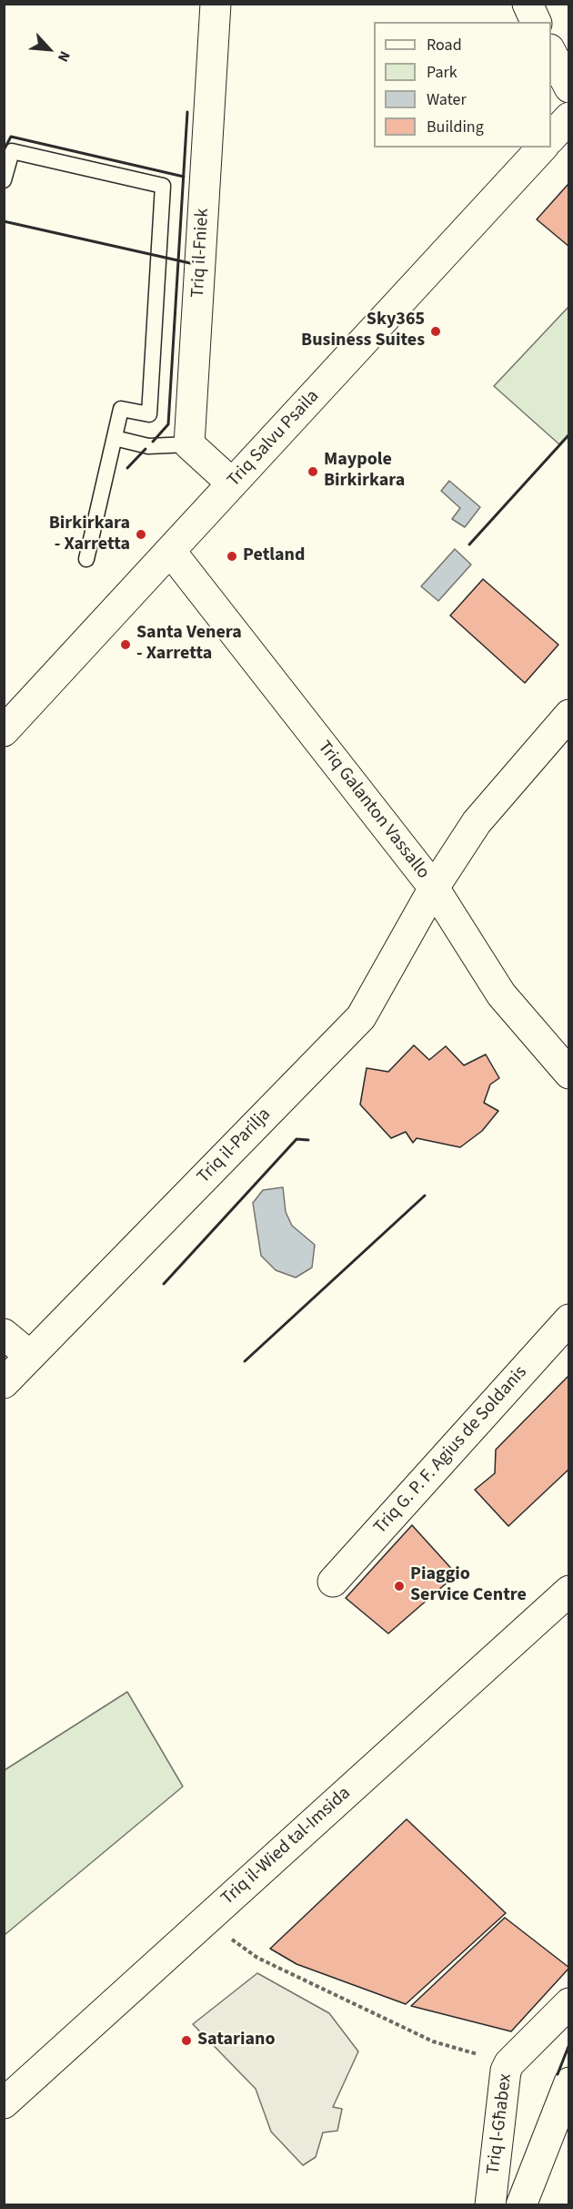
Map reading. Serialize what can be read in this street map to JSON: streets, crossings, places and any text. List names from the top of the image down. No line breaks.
{"streets":{"street":["Triq il-Fniek","Triq Salvu Psaila","Triq Galanton Vassallo","Triq il-Parilja","Triq G. P. F. Agius de Soldanis","Triq il-Wied tal-Imsida","Triq l-Għabex"]},"crossings":[["Triq Salvu Psaila","Triq Galanton Vassallo"],["Triq Galanton Vassallo","Triq il-Parilja"]],"places":["Sky365 Business Suites","Maypole Birkirkara","Birkirkara - Xarretta","Petland","Santa Venera - Xarretta","Piaggio Service Centre","Satariano"],"legend":["Road","Park","Water","Building"],"north":"bottom right"}
